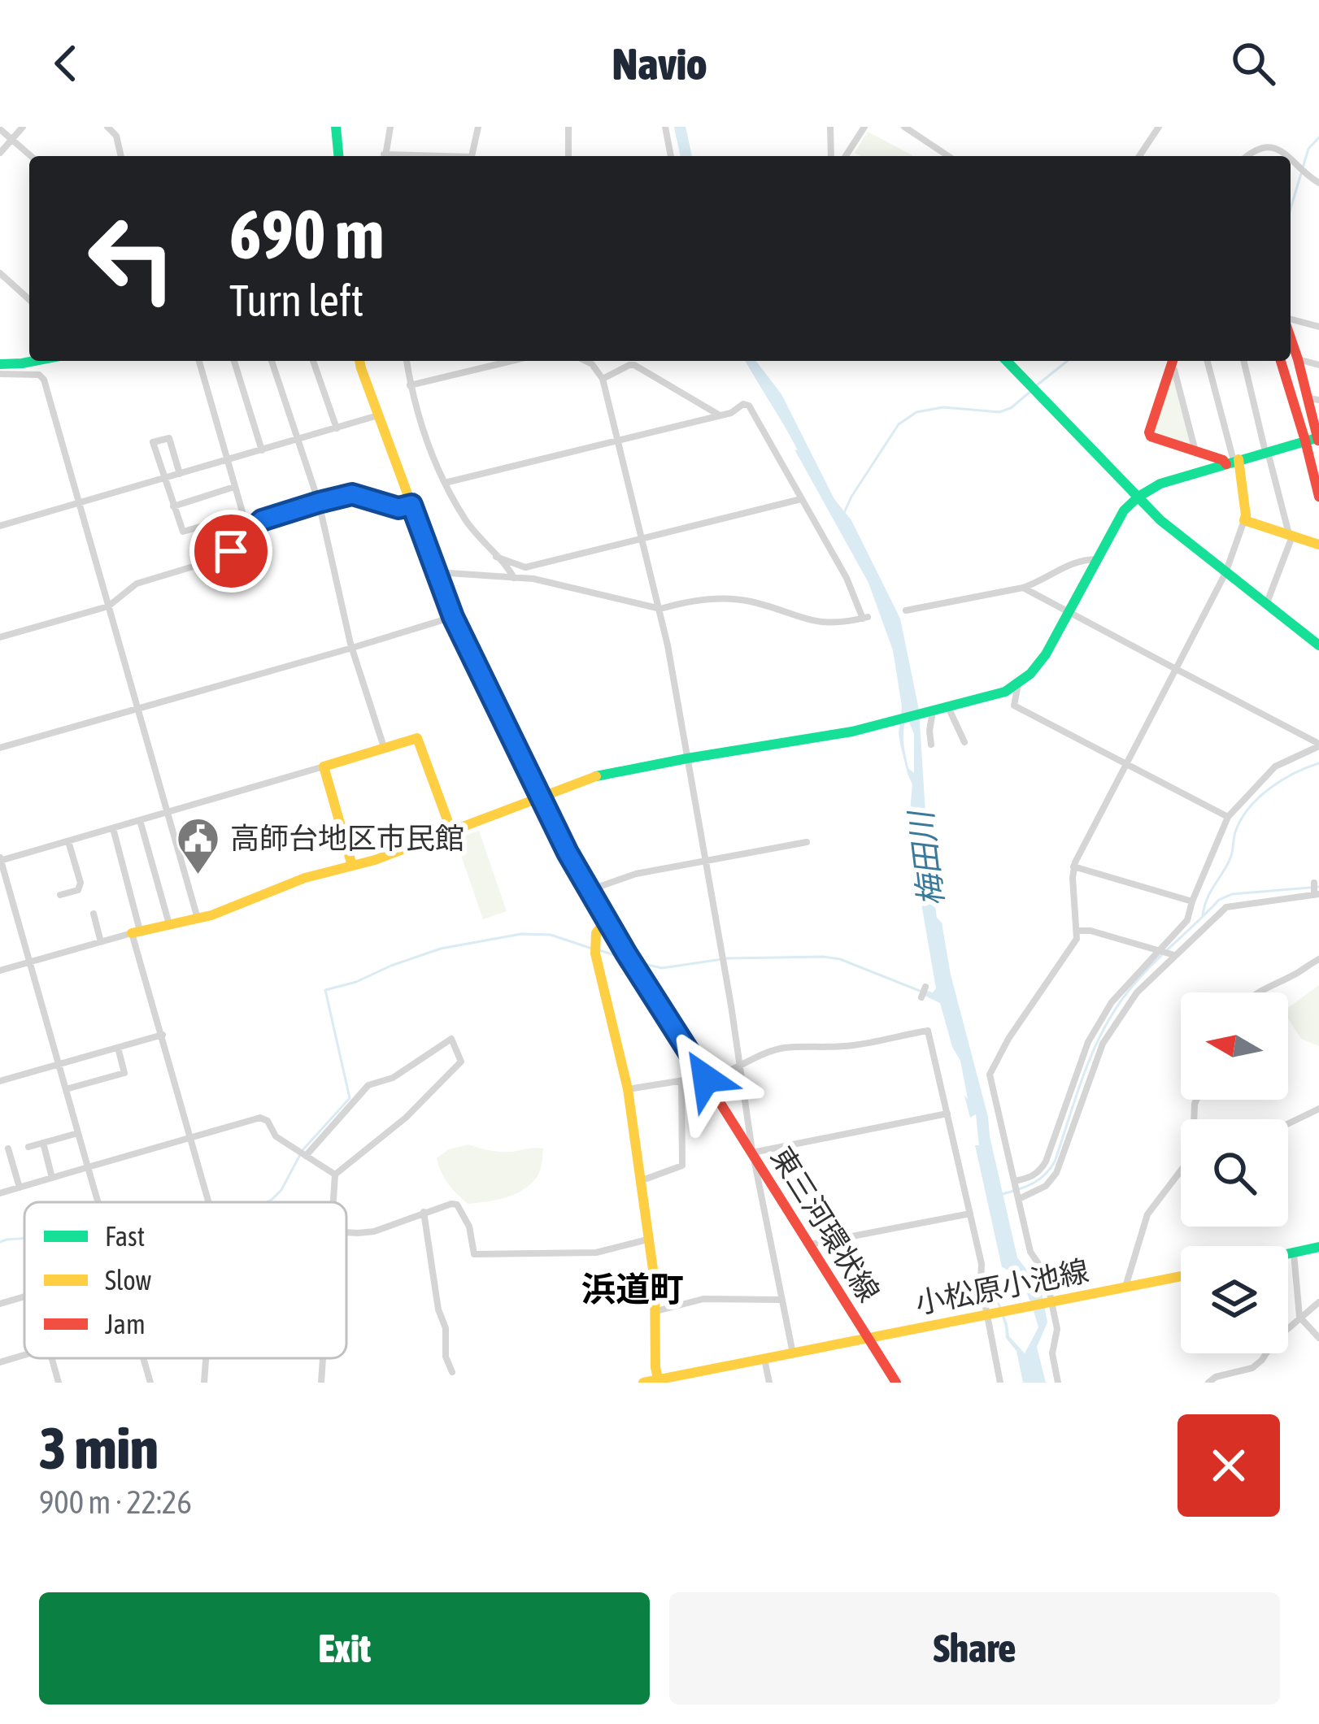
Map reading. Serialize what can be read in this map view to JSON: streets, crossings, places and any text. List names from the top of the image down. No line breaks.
{"streets":{"street":["東三河環状線","小松原小池線"]},"crossings":[["東三河環状線","小松原小池線"]],"districts":["浜道町"],"water":["梅田川"],"places":{"public building":["高師台地区市民館"]},"legend":["Fast","Slow","Jam"],"north":"left","page":{"header":"Navio","turn":["690 m","Turn left"],"heading":["3 min","900 m · 22:26"],"buttons":["Exit","Share"]}}
